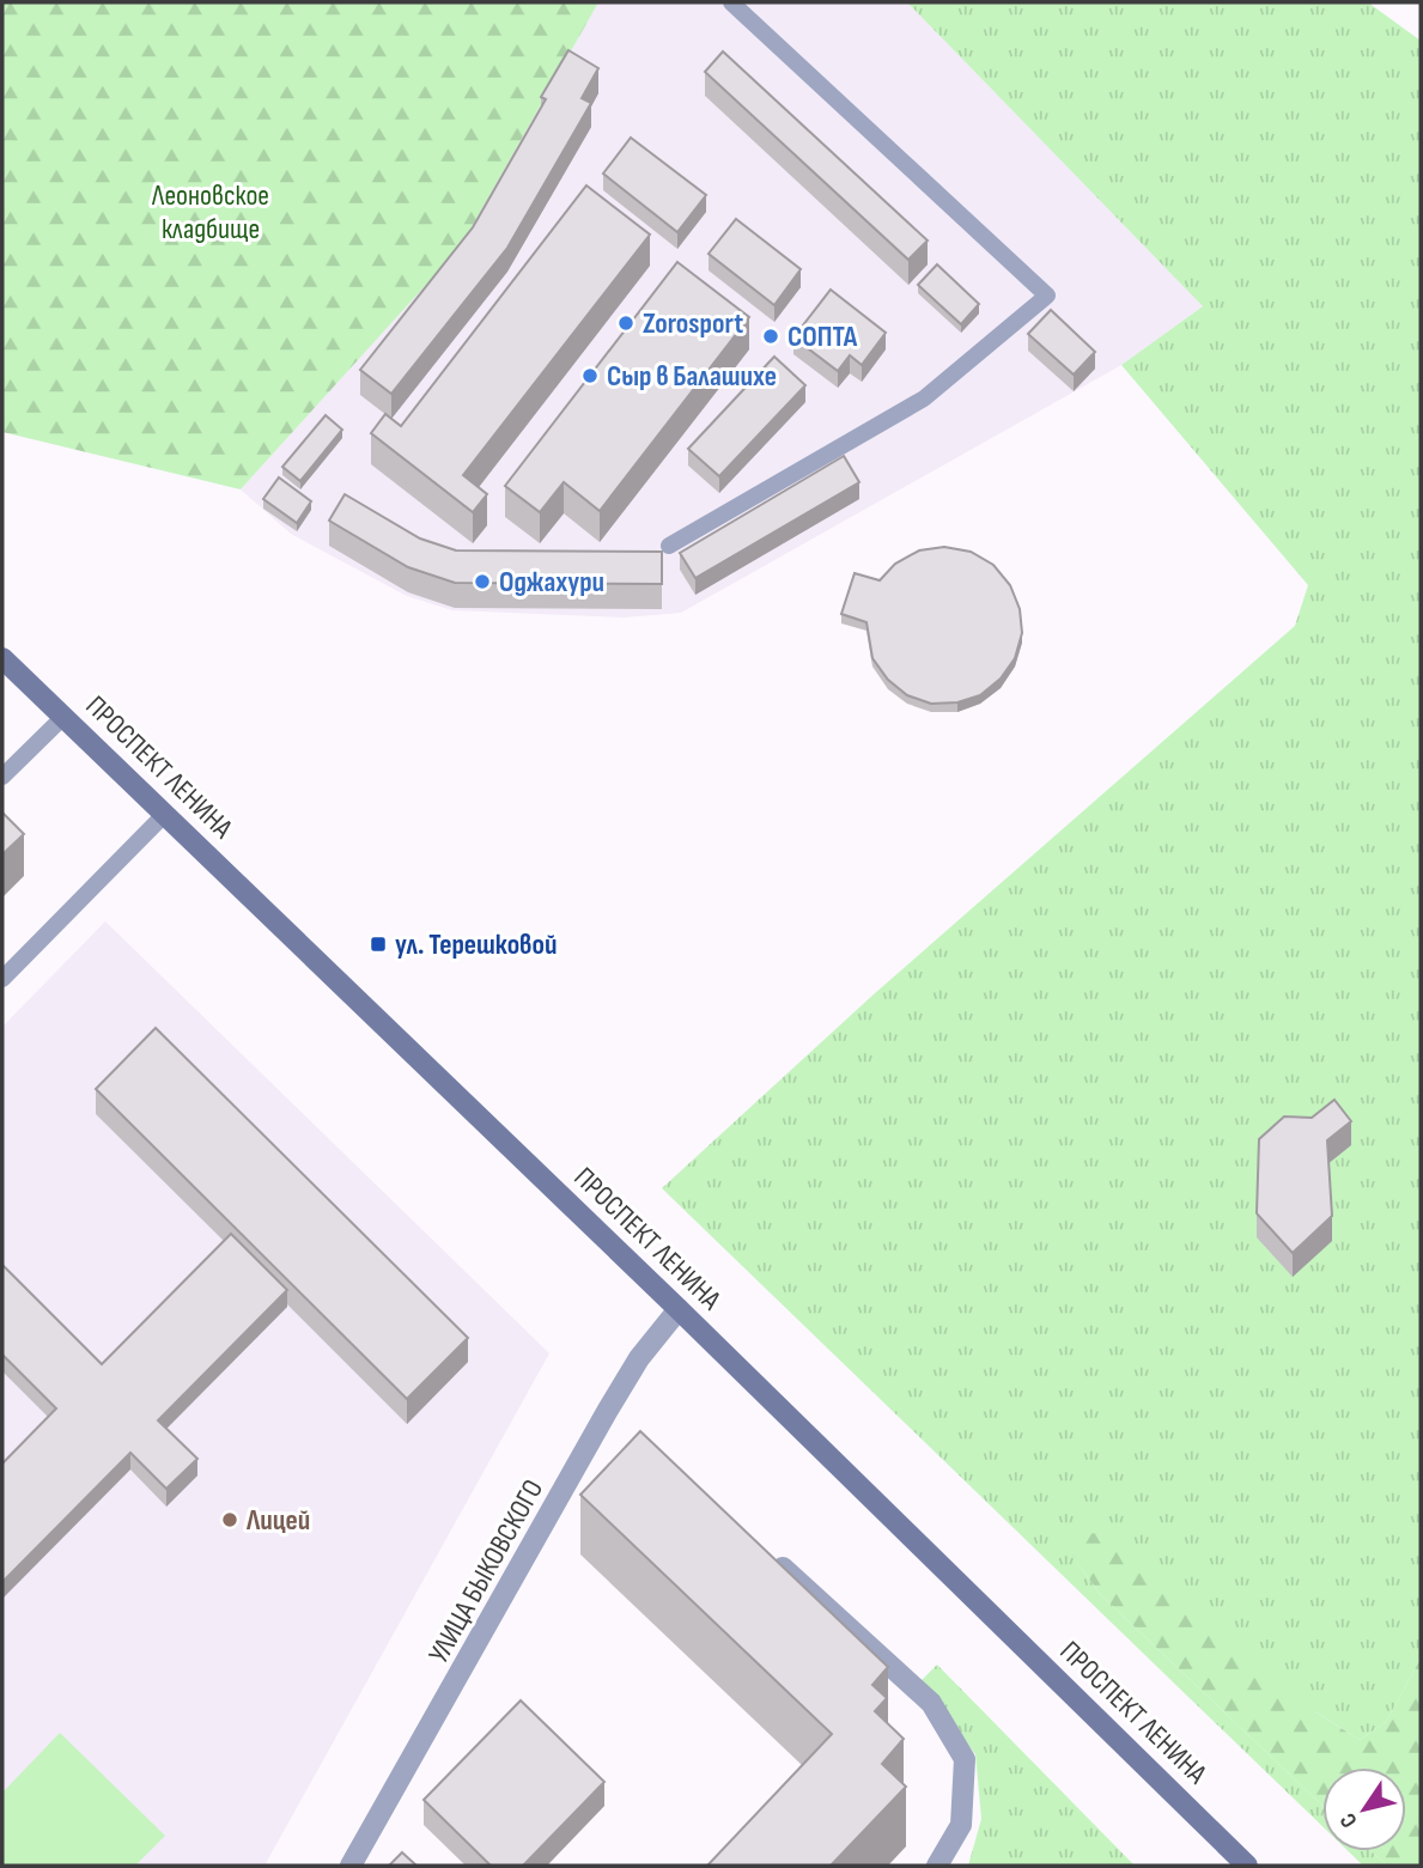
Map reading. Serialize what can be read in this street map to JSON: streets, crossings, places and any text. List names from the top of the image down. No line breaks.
{"streets":{"main road":["ПРОСПЕКТ ЛЕНИНА"],"street":["УЛИЦА БЫКОВСКОГО"]},"crossings":[["ПРОСПЕКТ ЛЕНИНА","УЛИЦА БЫКОВСКОГО"]],"parks":["Леоновское кладбище"],"places":{"other":["Zorosport","СОПТА","Сыр в Балашихе","Оджахури","Лицей"],"transit":["ул. Терешковой"]},"north":"bottom left"}
